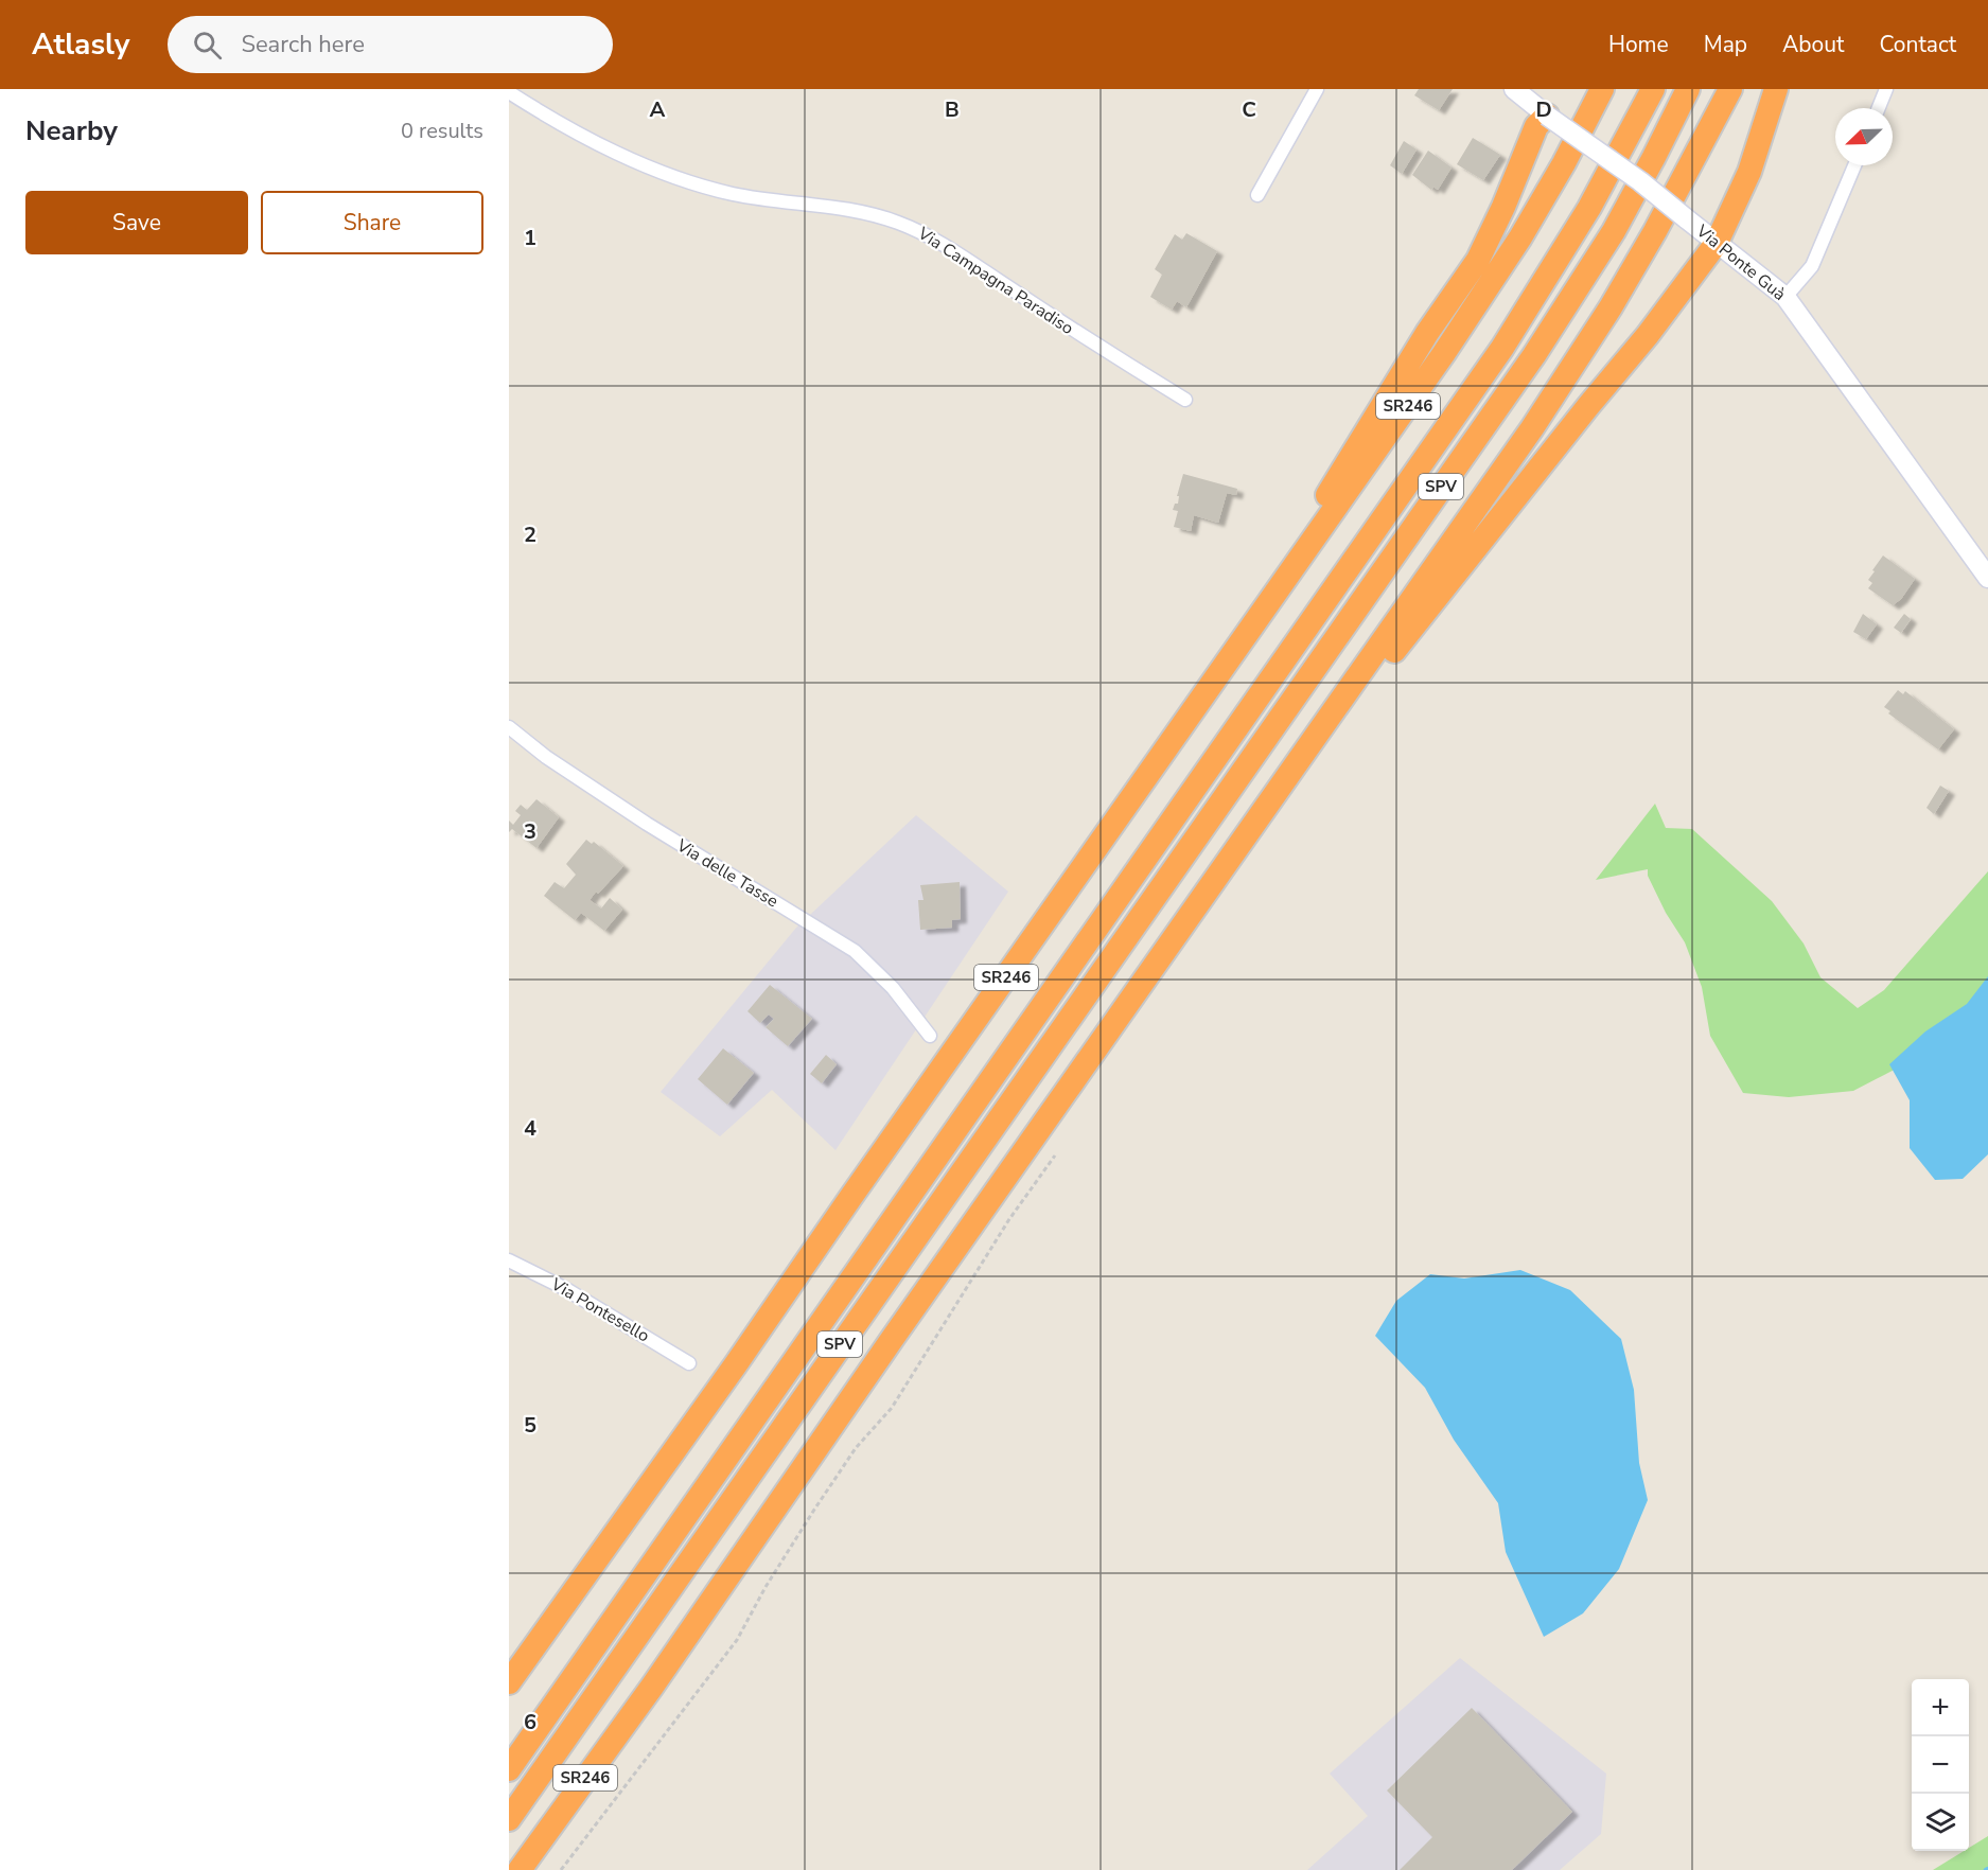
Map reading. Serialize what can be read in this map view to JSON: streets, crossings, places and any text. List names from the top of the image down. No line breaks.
{"streets":{"highway":["SR246","SPV"],"street":["Via Ponte Guà","Via Campagna Paradiso","Via delle Tasse","Via Pontesello"]},"north":"bottom left","page":{"header":"Atlasly","search":"Search here","nav":["Home","Map","About","Contact"],"heading":["Nearby","0 results"],"buttons":["Save","Share"],"map_buttons":["+","−"]},"grid":{"columns":["A","B","C","D"],"rows":["1","2","3","4","5","6"]}}
